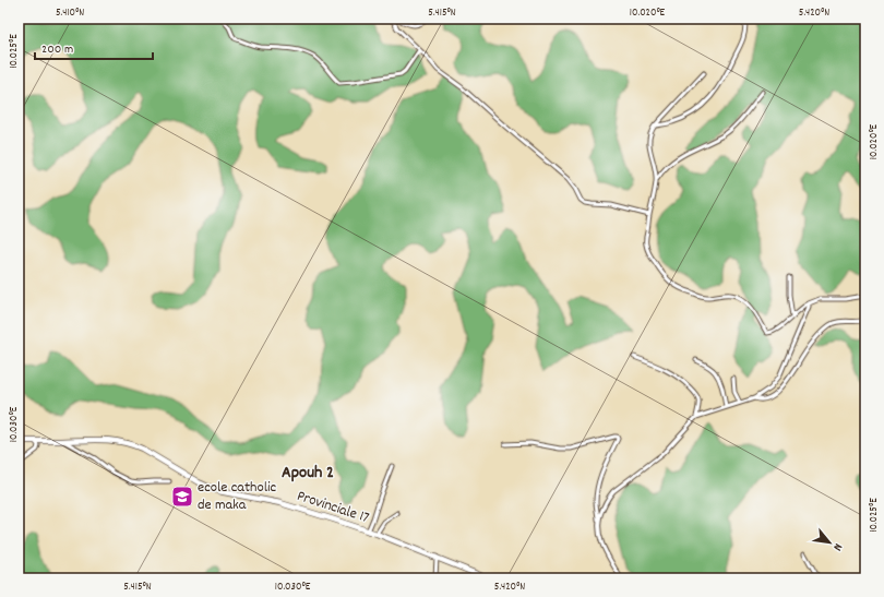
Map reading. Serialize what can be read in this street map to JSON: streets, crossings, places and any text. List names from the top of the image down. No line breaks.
{"streets":{"main road":["Provinciale 17"]},"districts":["Apouh 2"],"places":{"school or university":["ecole catholic de maka"]},"scale_bar":"200 m","north":"bottom right","coordinates":["5.410°N","5.415°N","10.020°E","5.420°N","10.025°E","10.030°E"]}
